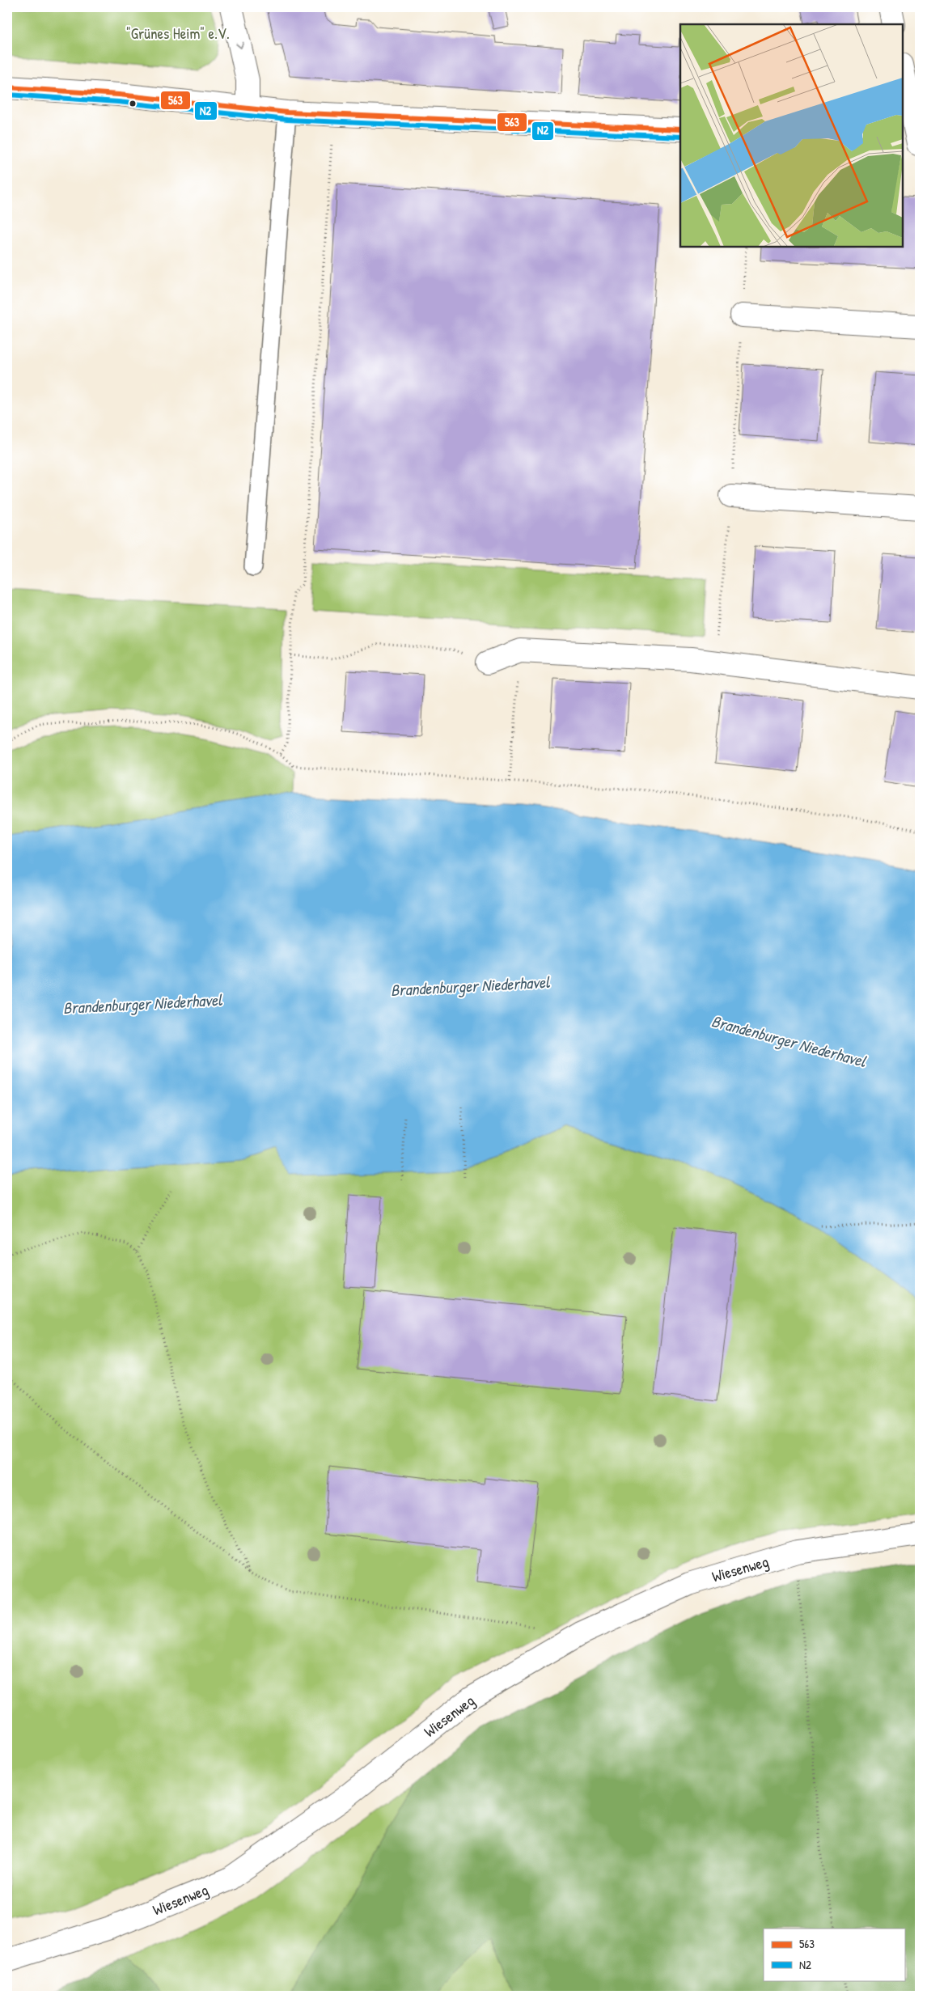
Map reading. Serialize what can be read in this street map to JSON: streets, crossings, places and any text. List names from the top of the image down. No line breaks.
{"streets":{"street":["Wiesenweg"]},"water":["Brandenburger Niederhavel"],"parks":["\"Grünes Heim\" e.V."],"lines":["transit line 563","transit line N2"],"legend":["563","N2"]}
